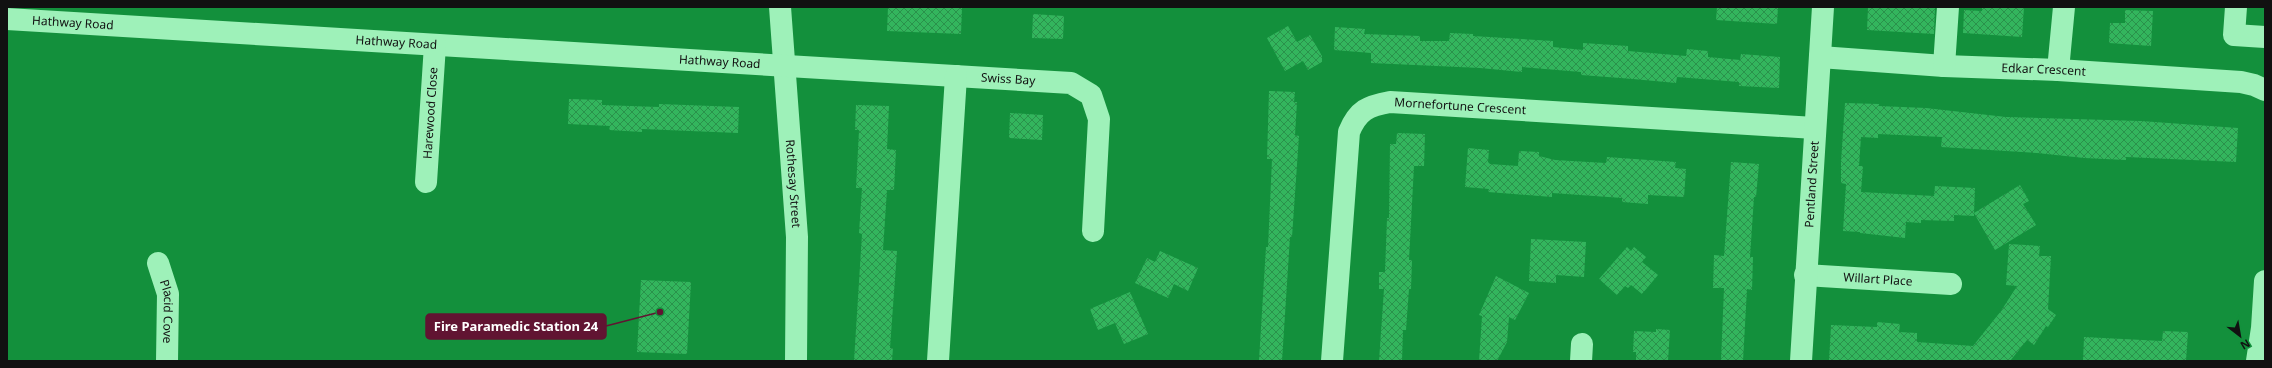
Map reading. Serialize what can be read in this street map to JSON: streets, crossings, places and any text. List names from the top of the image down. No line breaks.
{"streets":{"street":["Hathway Road","Edkar Crescent","Swiss Bay","Mornefortune Crescent","Harewood Close","Rothesay Street","Pentland Street","Willart Place","Placid Cove"]},"crossings":[["Hathway Road","Swiss Bay"],["Hathway Road","Harewood Close"],["Hathway Road","Rothesay Street"],["Edkar Crescent","Pentland Street"],["Swiss Bay","Rothesay Street"],["Mornefortune Crescent","Pentland Street"],["Pentland Street","Willart Place"]],"places":["Fire Paramedic Station 24"],"north":"bottom right"}
